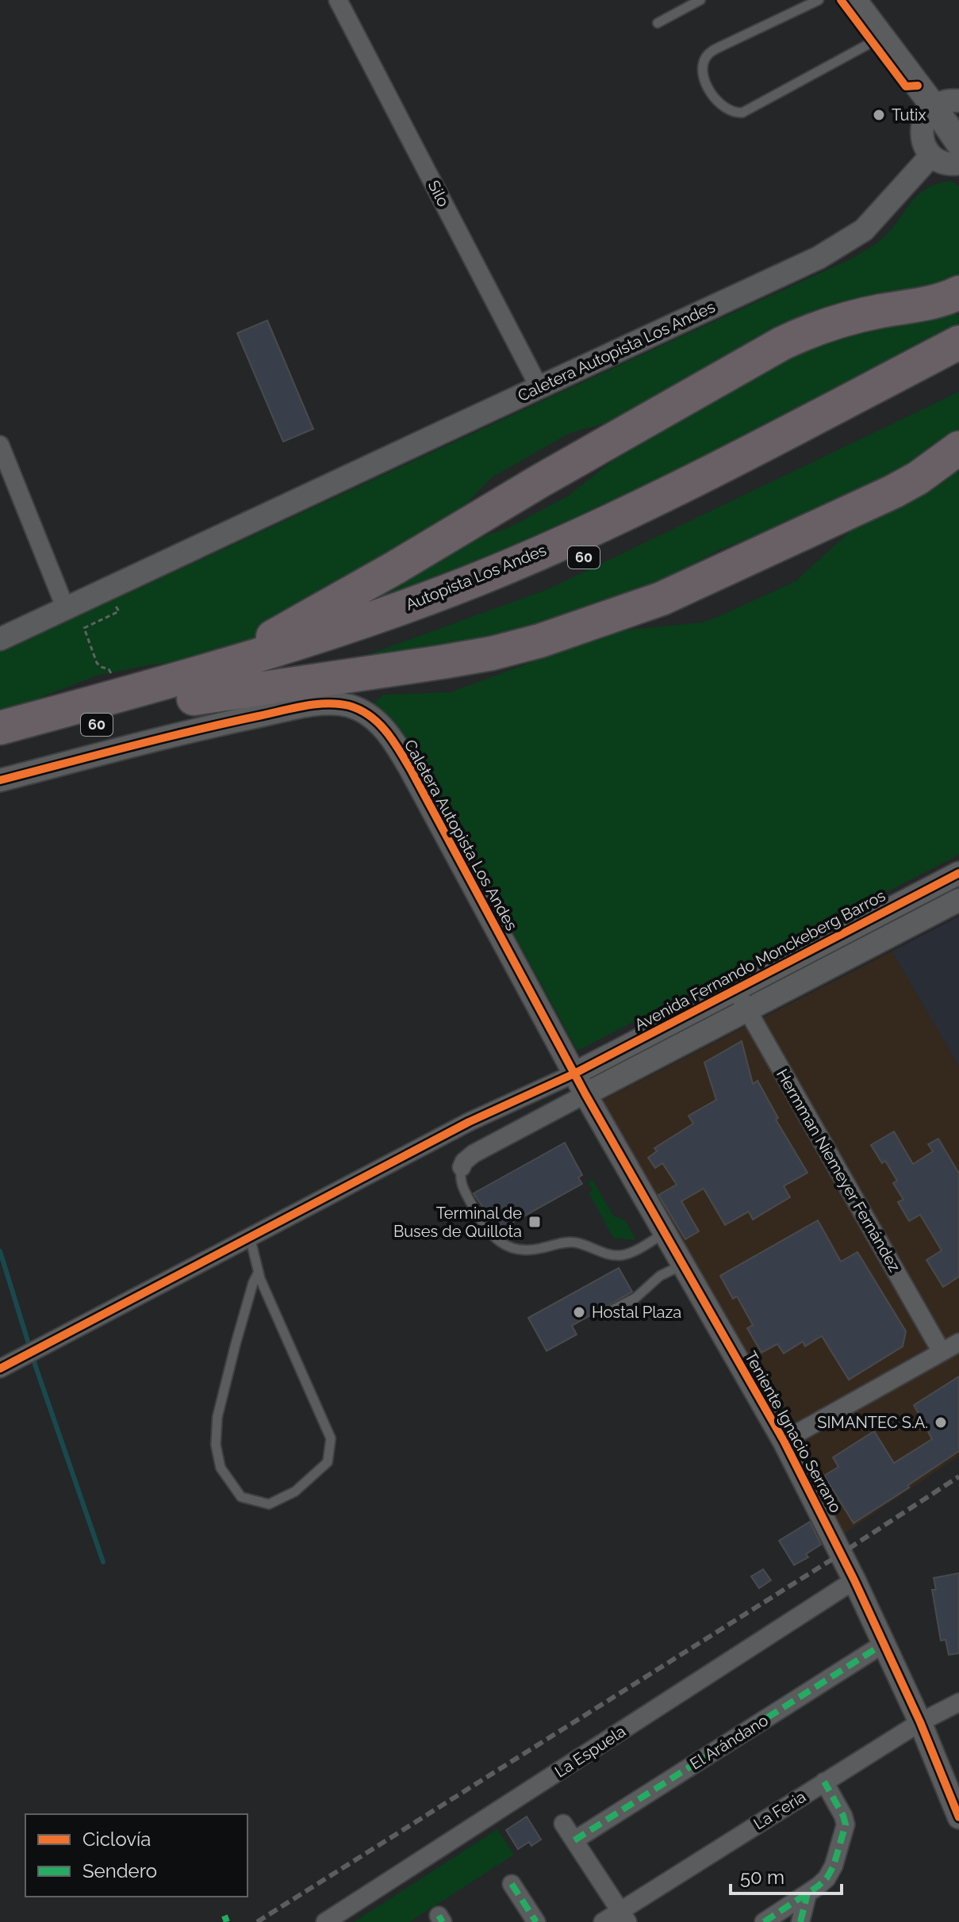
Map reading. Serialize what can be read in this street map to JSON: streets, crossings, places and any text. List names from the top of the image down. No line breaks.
{"streets":{"highway":["60","Autopista Los Andes"],"street":["Silo","Caletera Autopista Los Andes","Avenida Fernando Monckeberg Barros","Hermman Niemeyer Fernández","Teniente Ignacio Serrano","El Arándano","La Espuela","La Feria"]},"crossings":[["Silo","Caletera Autopista Los Andes"],["Caletera Autopista Los Andes","Avenida Fernando Monckeberg Barros"],["Caletera Autopista Los Andes","Teniente Ignacio Serrano"],["Avenida Fernando Monckeberg Barros","Hermman Niemeyer Fernández"],["Avenida Fernando Monckeberg Barros","Teniente Ignacio Serrano"],["Teniente Ignacio Serrano","El Arándano"],["Teniente Ignacio Serrano","La Espuela"],["Teniente Ignacio Serrano","La Feria"]],"places":{"other":["Tutix","Hostal Plaza","SIMANTEC S.A."],"transit":["Terminal de Buses de Quillota"]},"legend":["Ciclovía","Sendero"],"scale_bar":"50 m"}
